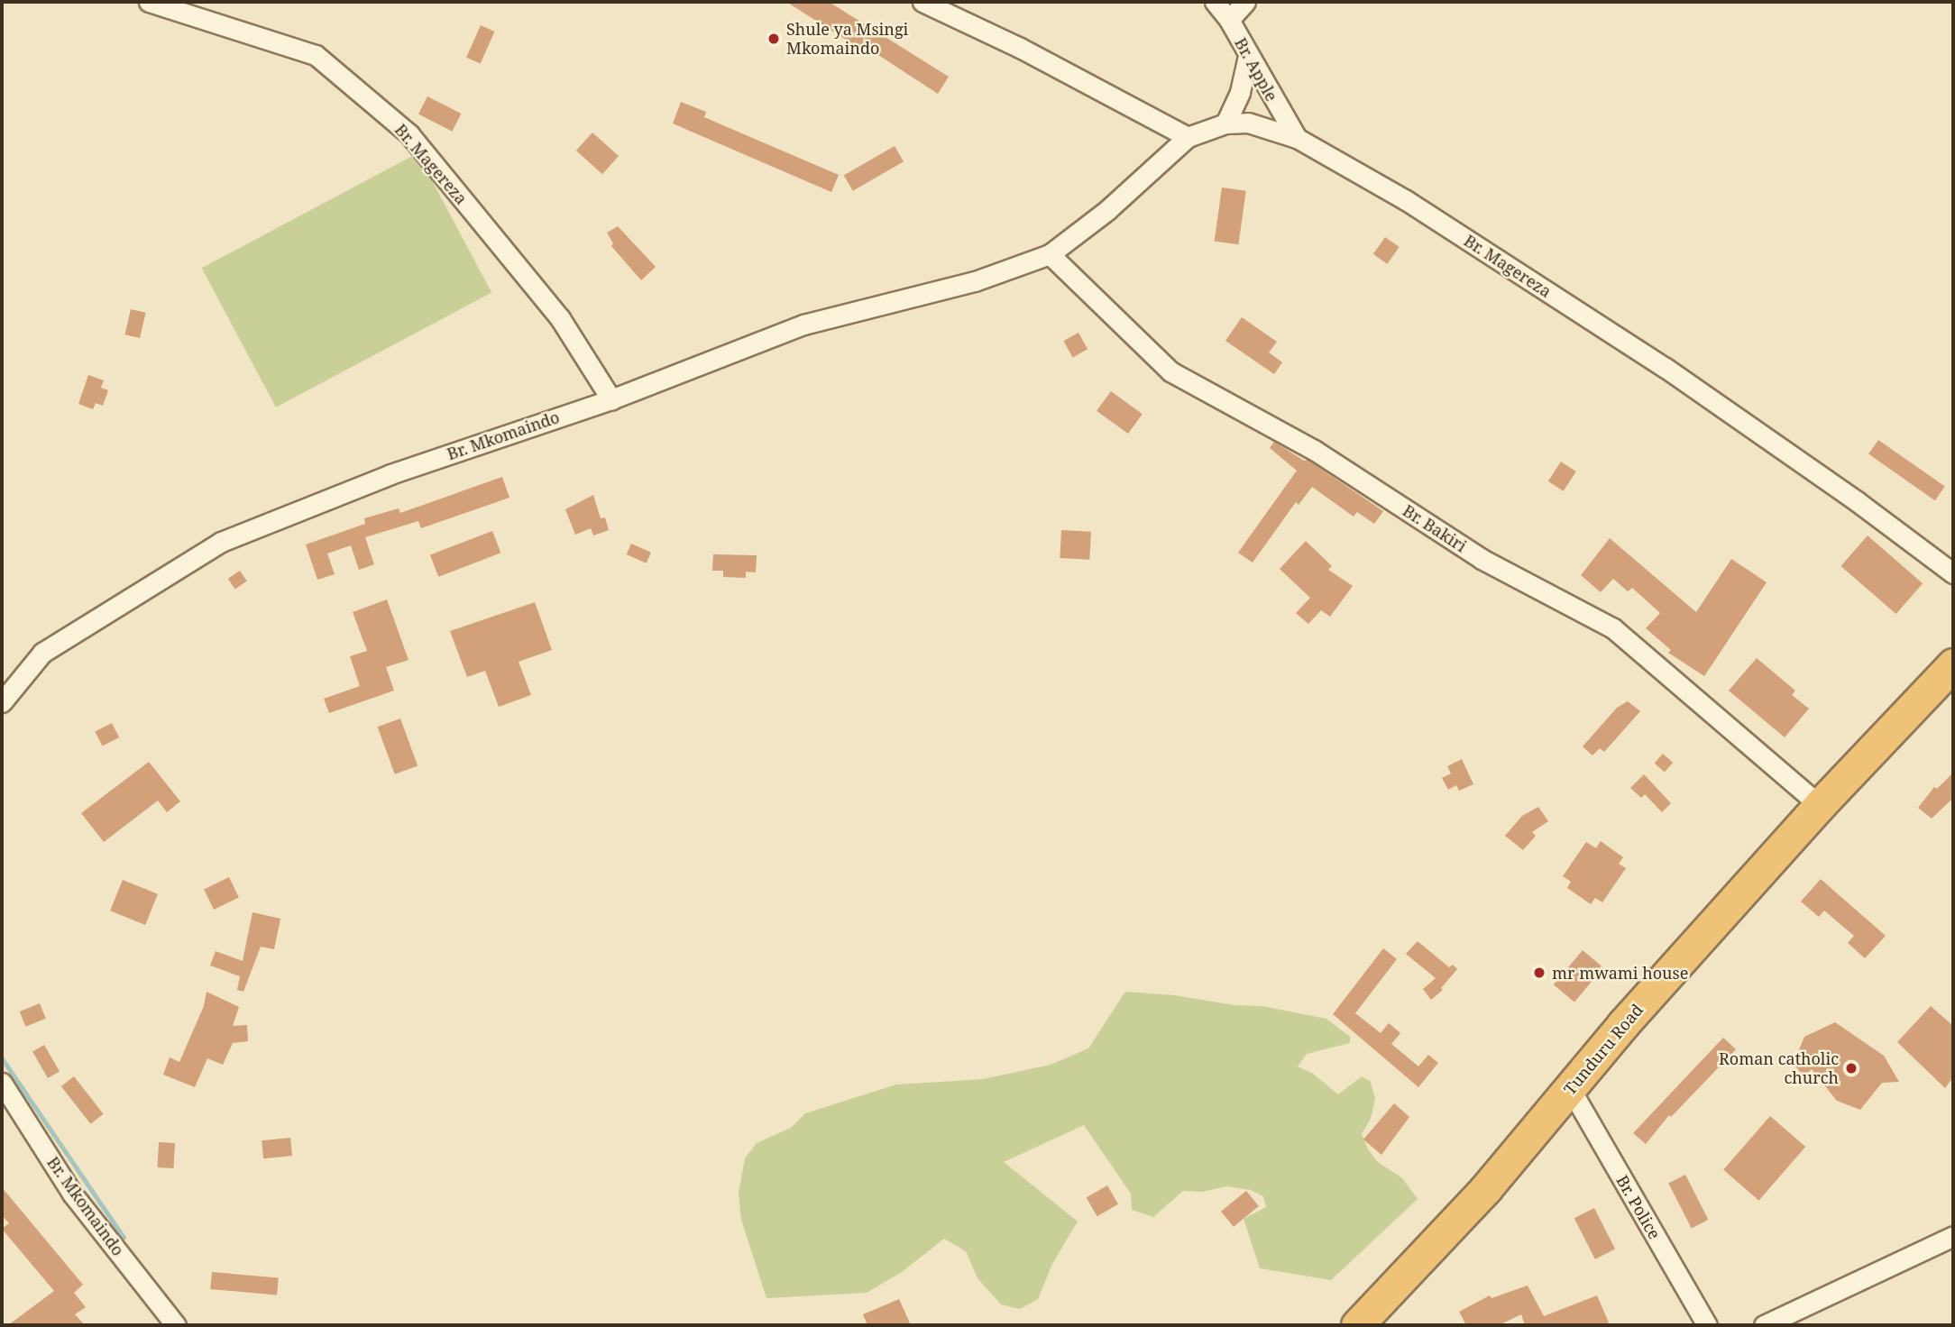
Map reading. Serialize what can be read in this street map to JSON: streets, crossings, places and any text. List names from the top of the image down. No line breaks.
{"streets":{"highway":["Tunduru Road"],"street":["Br. Apple","Br. Magereza","Br. Mkomaindo","Br. Bakiri","Br. Police"]},"crossings":[["Br. Apple","Br. Magereza"],["Br. Magereza","Br. Mkomaindo"],["Br. Magereza","Br. Bakiri"],["Br. Mkomaindo","Br. Bakiri"],["Br. Bakiri","Tunduru Road"],["Tunduru Road","Br. Police"]],"places":["Shule ya Msingi Mkomaindo","mr mwami house","Roman catholic church"]}
